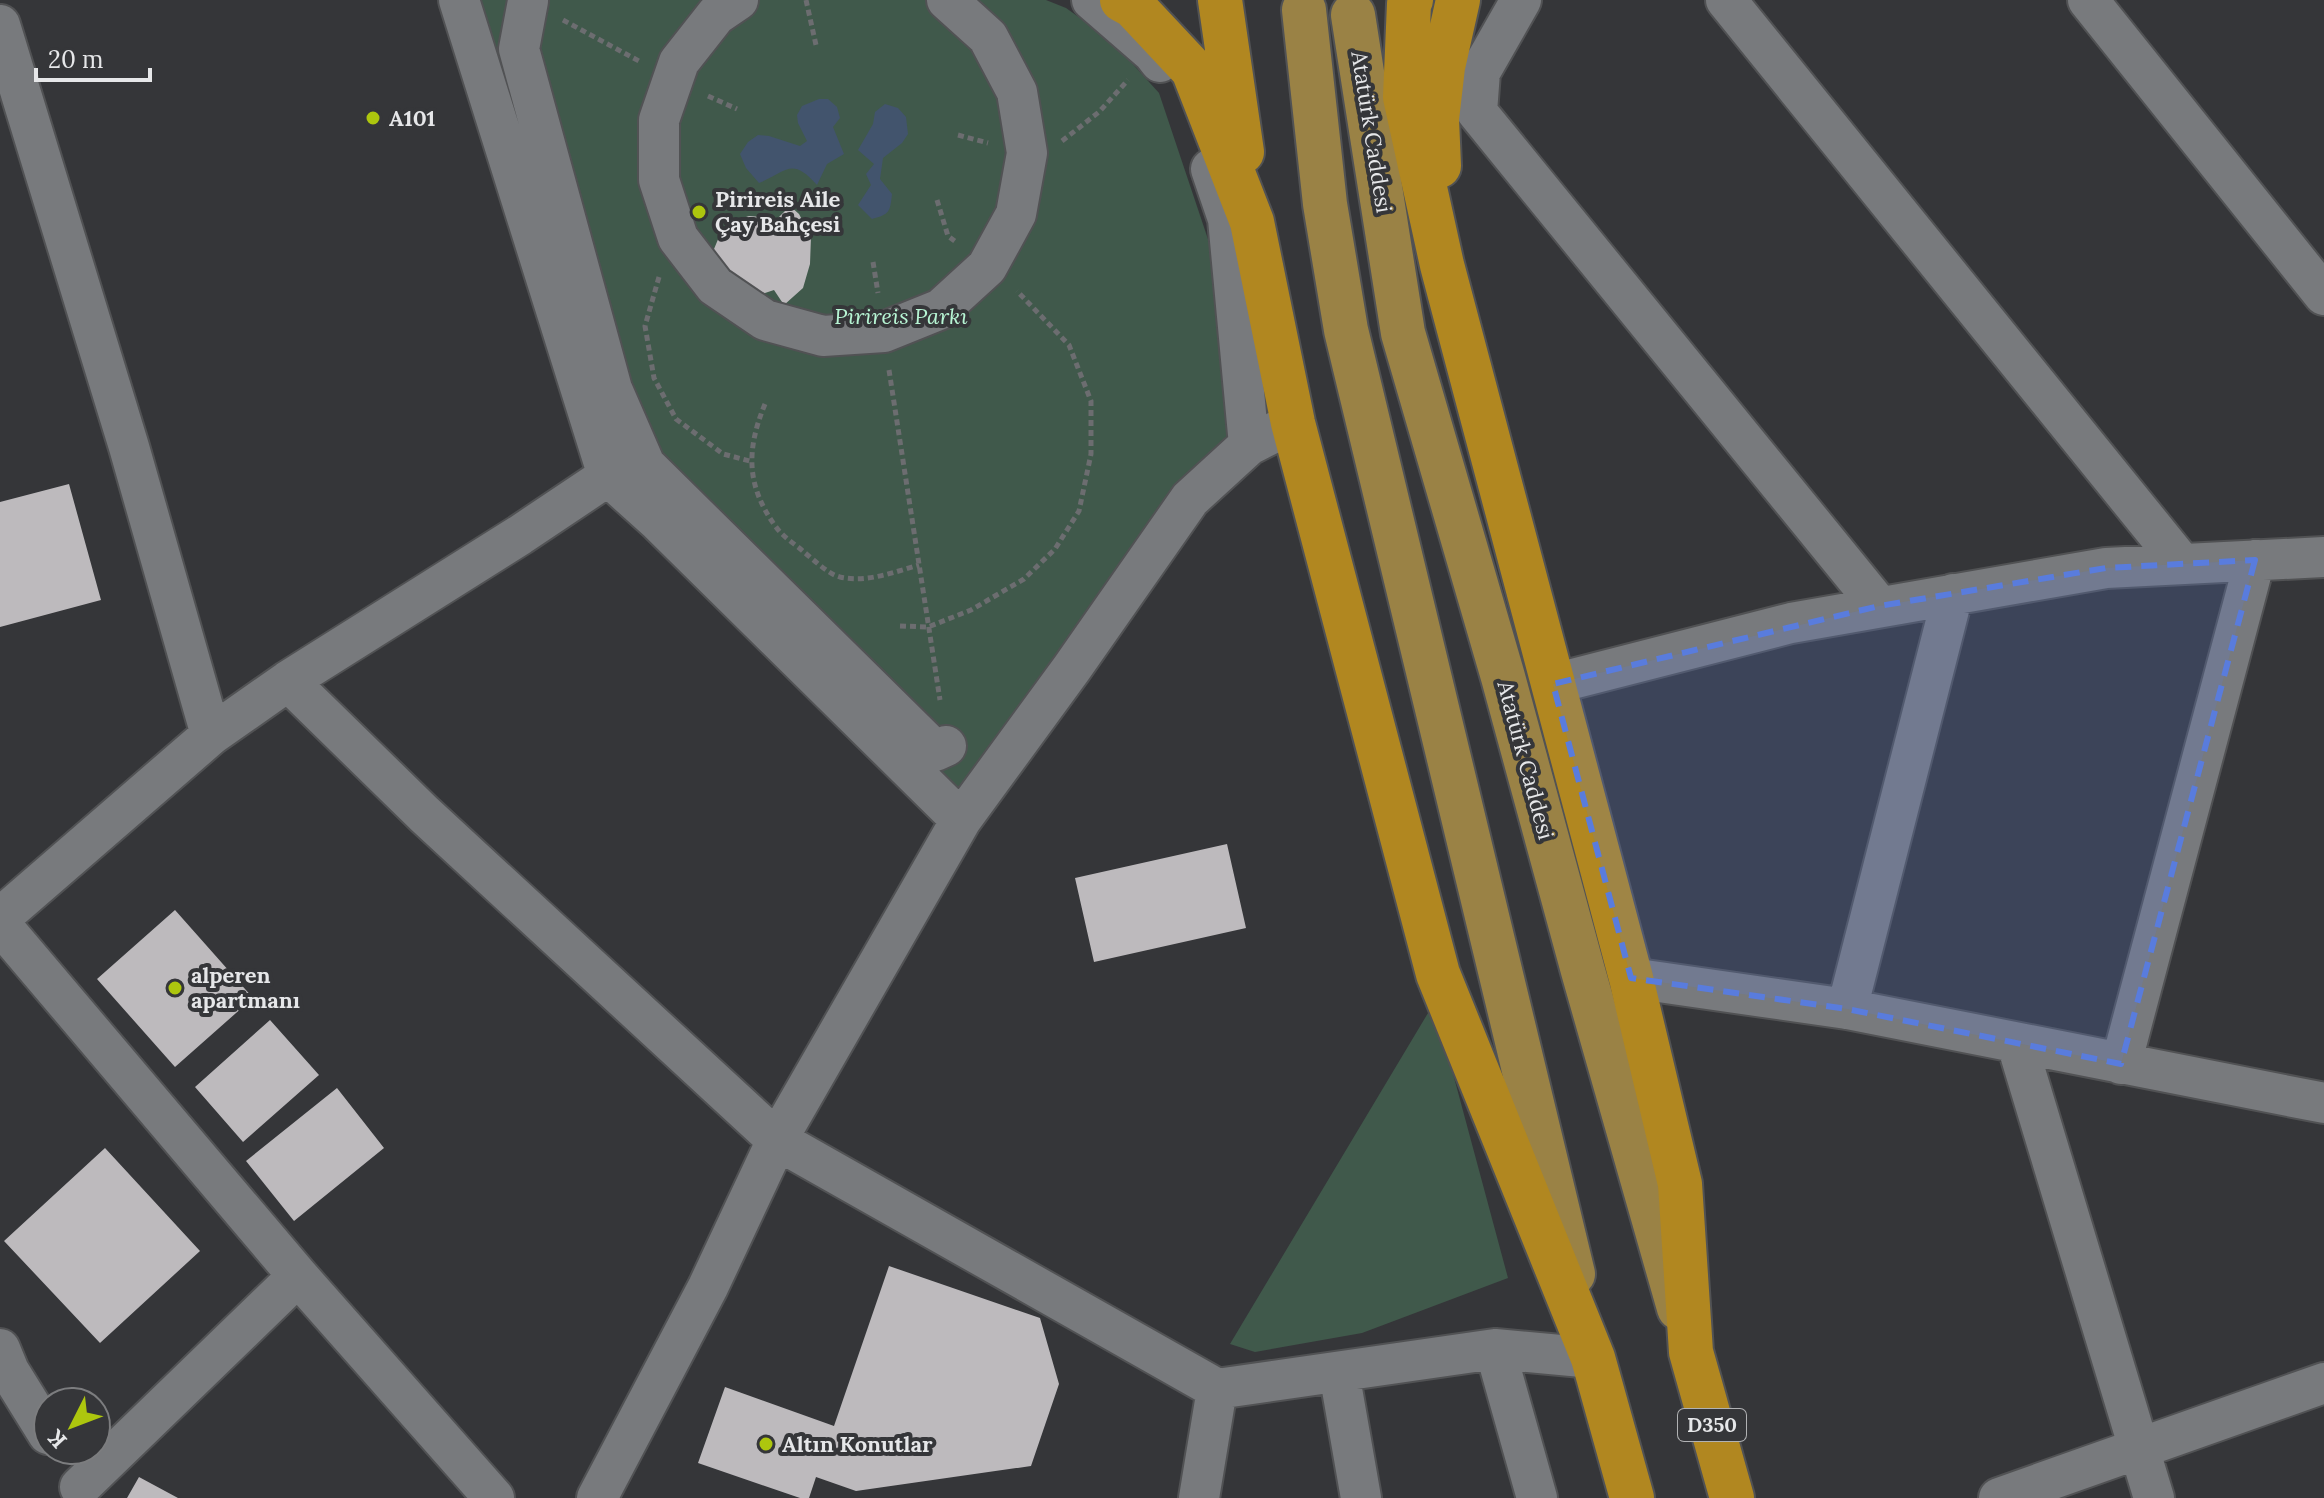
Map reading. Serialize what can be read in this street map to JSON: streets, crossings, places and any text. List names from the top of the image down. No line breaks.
{"streets":{"highway":["Atatürk Caddesi","D350"]},"parks":["Pirireis Parkı"],"places":["A101","Pirireis Aile Çay Bahçesi","alperen apartmanı","Altın Konutlar"],"scale_bar":"20 m","north":"bottom left"}
